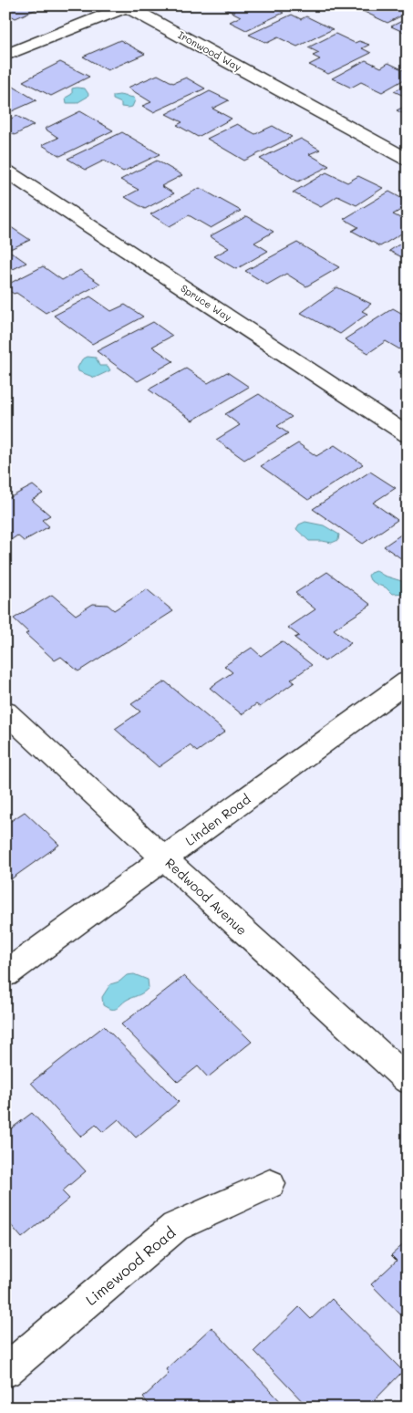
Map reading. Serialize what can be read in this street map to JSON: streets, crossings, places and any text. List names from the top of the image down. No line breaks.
{"streets":{"street":["Ironwood Way","Spruce Way","Linden Road","Redwood Avenue","Limewood Road"]},"crossings":[["Linden Road","Redwood Avenue"]]}
